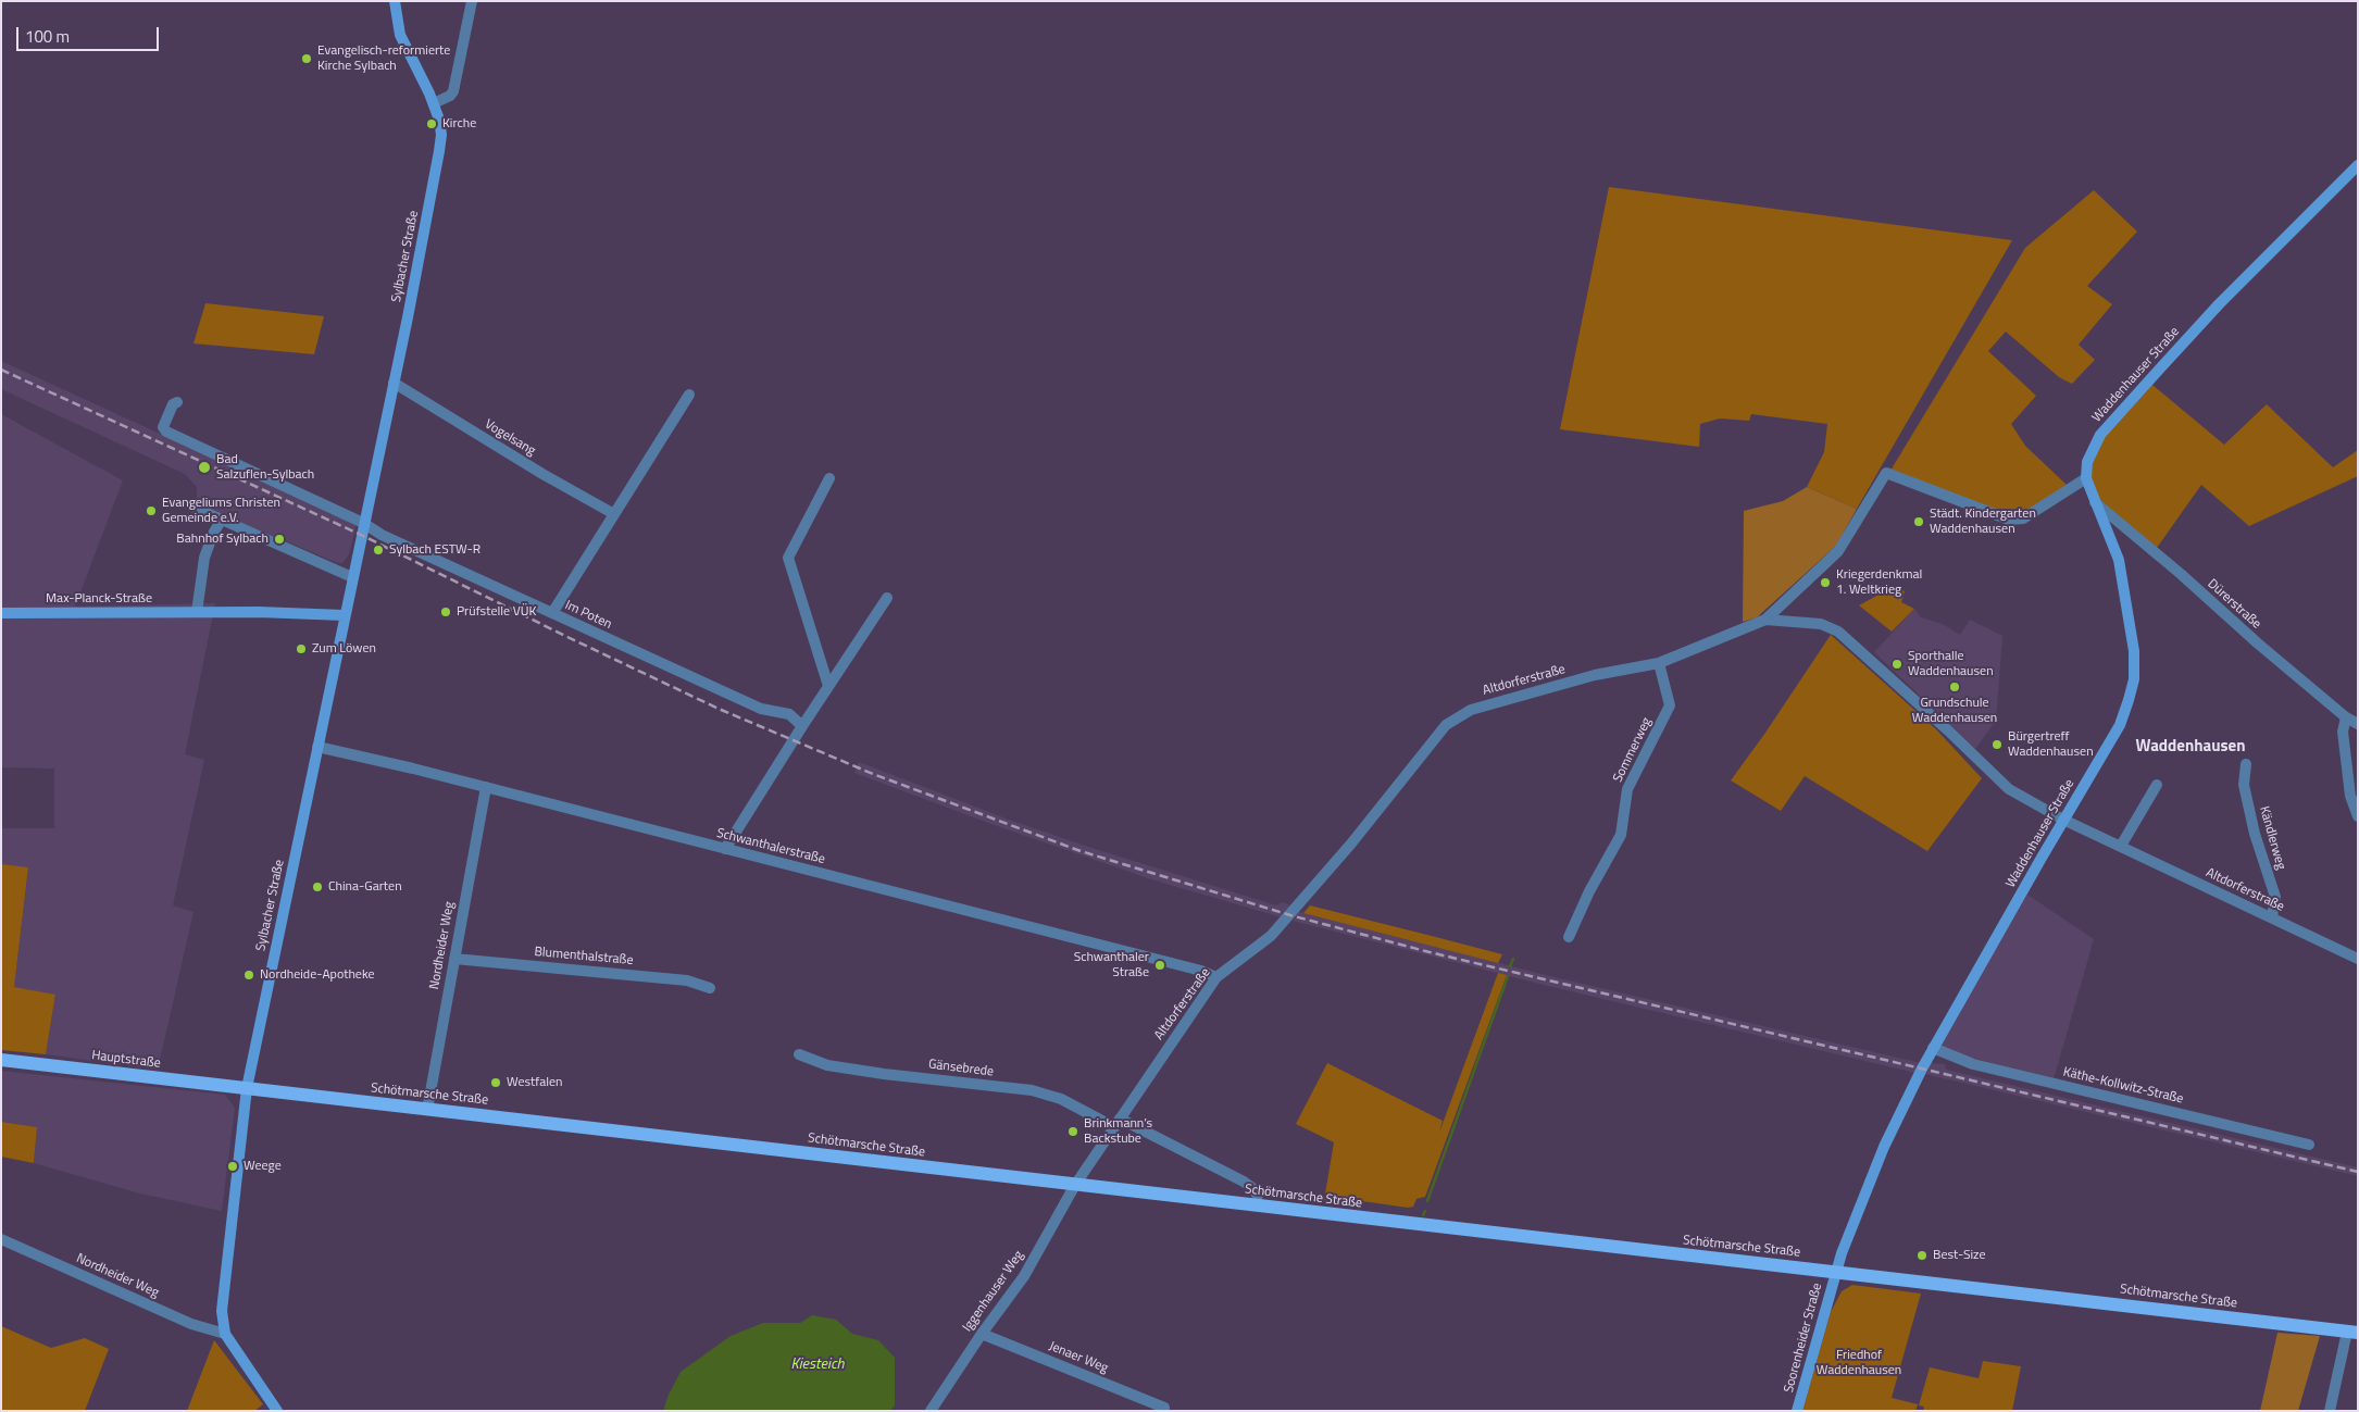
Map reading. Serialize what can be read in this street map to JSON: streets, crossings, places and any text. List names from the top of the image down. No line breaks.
{"streets":{"main road":["Sylbacher Straße","Waddenhauser Straße","Max-Planck-Straße","Hauptstraße","Schötmarsche Straße","Soorenheider Straße"],"street":["Vogelsang","Dürerstraße","Im Poten","Altdorferstraße","Sommerweg","Kändlerweg","Schwanthalerstraße","Nordheider Weg","Blumenthalstraße","Gänsebrede","Käthe-Kollwitz-Straße","Iggenhauser Weg","Jenaer Weg"]},"crossings":[["Sylbacher Straße","Vogelsang"],["Sylbacher Straße","Max-Planck-Straße"],["Sylbacher Straße","Im Poten"],["Sylbacher Straße","Schwanthalerstraße"],["Sylbacher Straße","Nordheider Weg"],["Sylbacher Straße","Hauptstraße"],["Sylbacher Straße","Schötmarsche Straße"],["Waddenhauser Straße","Dürerstraße"],["Waddenhauser Straße","Altdorferstraße"],["Waddenhauser Straße","Käthe-Kollwitz-Straße"],["Waddenhauser Straße","Schötmarsche Straße"],["Waddenhauser Straße","Soorenheider Straße"],["Altdorferstraße","Sommerweg"],["Altdorferstraße","Kändlerweg"],["Altdorferstraße","Schwanthalerstraße"],["Altdorferstraße","Gänsebrede"],["Altdorferstraße","Schötmarsche Straße"],["Altdorferstraße","Iggenhauser Weg"],["Schwanthalerstraße","Nordheider Weg"],["Nordheider Weg","Blumenthalstraße"],["Nordheider Weg","Schötmarsche Straße"],["Hauptstraße","Schötmarsche Straße"],["Schötmarsche Straße","Iggenhauser Weg"],["Schötmarsche Straße","Soorenheider Straße"],["Iggenhauser Weg","Jenaer Weg"]],"districts":["Waddenhausen"],"water":["Kiesteich"],"parks":["Friedhof Waddenhausen"],"places":["Evangelisch-reformierte Kirche Sylbach","Kirche","Bad Salzuflen-Sylbach","Evangeliums Christen Gemeinde e.V.","Städt. Kindergarten Waddenhausen","Bahnhof Sylbach","Sylbach ESTW-R","Kriegerdenkmal 1. Weltkrieg","Prüfstelle VÜK","Zum Löwen","Sporthalle Waddenhausen","Grundschule Waddenhausen","Bürgertreff Waddenhausen","China-Garten","Schwanthaler Straße","Nordheide-Apotheke","Westfalen","Brinkmann’s Backstube","Weege","Best-Size"],"scale_bar":"100 m"}
